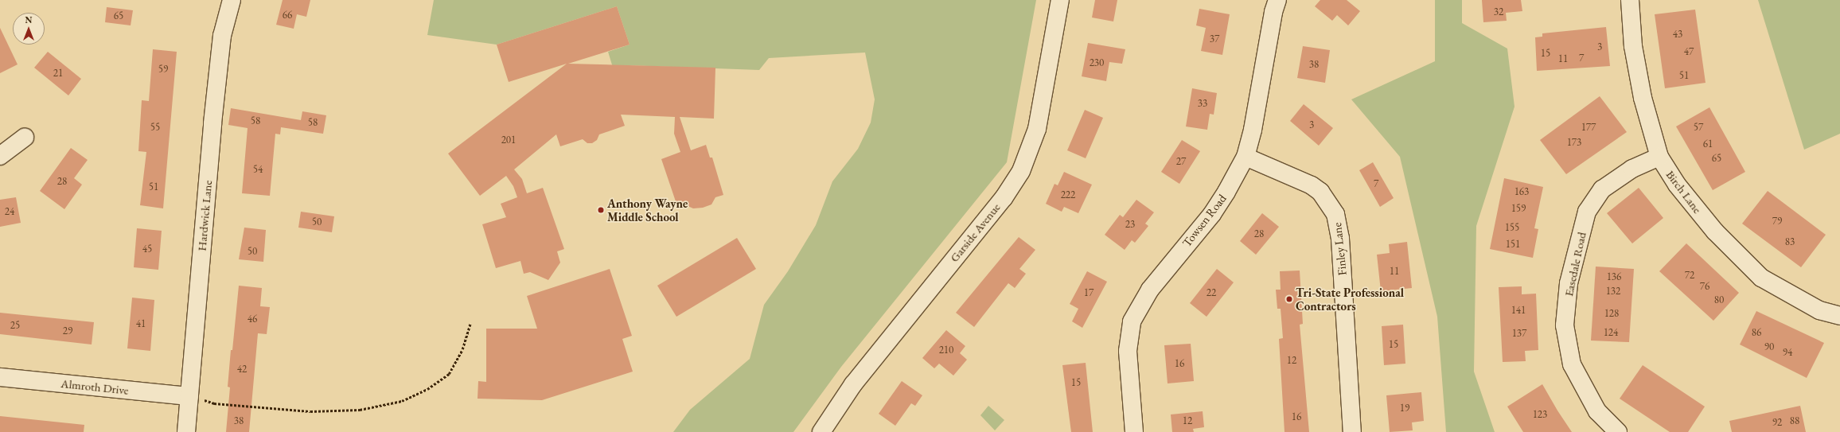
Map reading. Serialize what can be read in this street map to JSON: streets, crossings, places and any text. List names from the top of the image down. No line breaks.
{"streets":{"street":["Birch Lane","Hardwick Lane","Towsen Road","Garside Avenue","Finley Lane","Easedale Road","Almroth Drive"]},"crossings":[["Birch Lane","Easedale Road"],["Hardwick Lane","Almroth Drive"],["Towsen Road","Finley Lane"]],"places":["Anthony Wayne Middle School","Tri-State Professional Contractors"],"house_numbers":["32","66","65","43","37","3","47","15","7","11","230","38","59","21","51","33","58","58","3","55","177","57","201","173","61","65","27","54","28","7","51","163","222","159","24","79","50","23","155","28","83","151","45","50","11","72","136","76","132","17","22","80","141","128","46","41","25","29","124","86","137","15","90","210","94","12","16","42","15","19","123","16","38","12","88","92"],"north":"top"}
